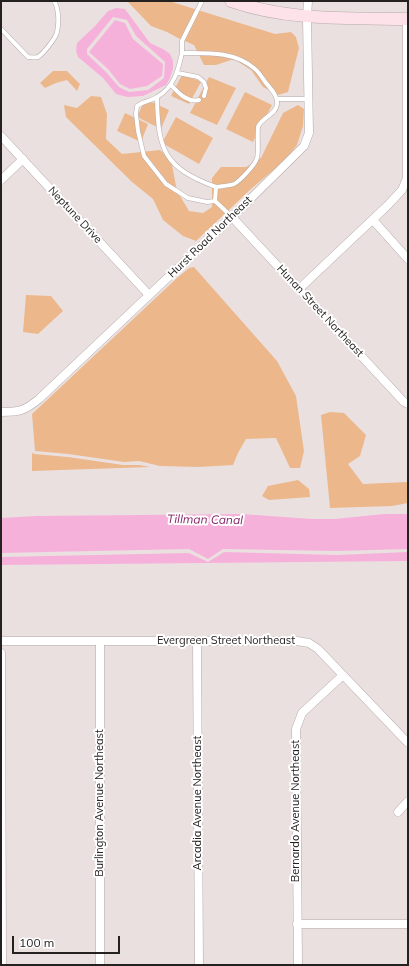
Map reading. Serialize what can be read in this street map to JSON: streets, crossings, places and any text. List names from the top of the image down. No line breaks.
{"streets":{"street":["Neptune Drive","Hurst Road Northeast","Hunan Street Northeast","Evergreen Street Northeast","Burlington Avenue Northeast","Arcadia Avenue Northeast","Bernardo Avenue Northeast"]},"crossings":[["Neptune Drive","Hurst Road Northeast"],["Hurst Road Northeast","Hunan Street Northeast"],["Evergreen Street Northeast","Burlington Avenue Northeast"],["Evergreen Street Northeast","Arcadia Avenue Northeast"],["Evergreen Street Northeast","Bernardo Avenue Northeast"]],"water":["Tillman Canal"],"scale_bar":"100 m"}
